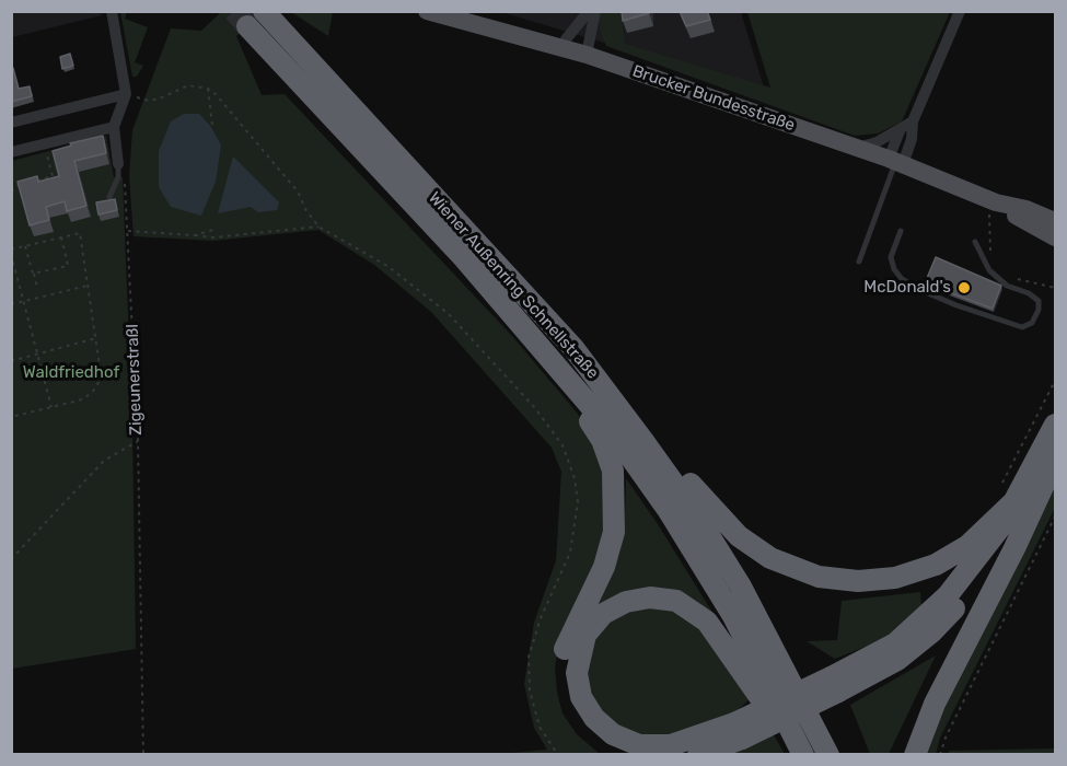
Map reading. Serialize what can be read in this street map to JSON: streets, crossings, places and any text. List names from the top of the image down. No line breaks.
{"streets":{"highway":["Wiener Außenring Schnellstraße"],"main road":["Brucker Bundesstraße"],"path":["Zigeunerstraßl"]},"parks":["Waldfriedhof"],"places":["McDonald's"]}
